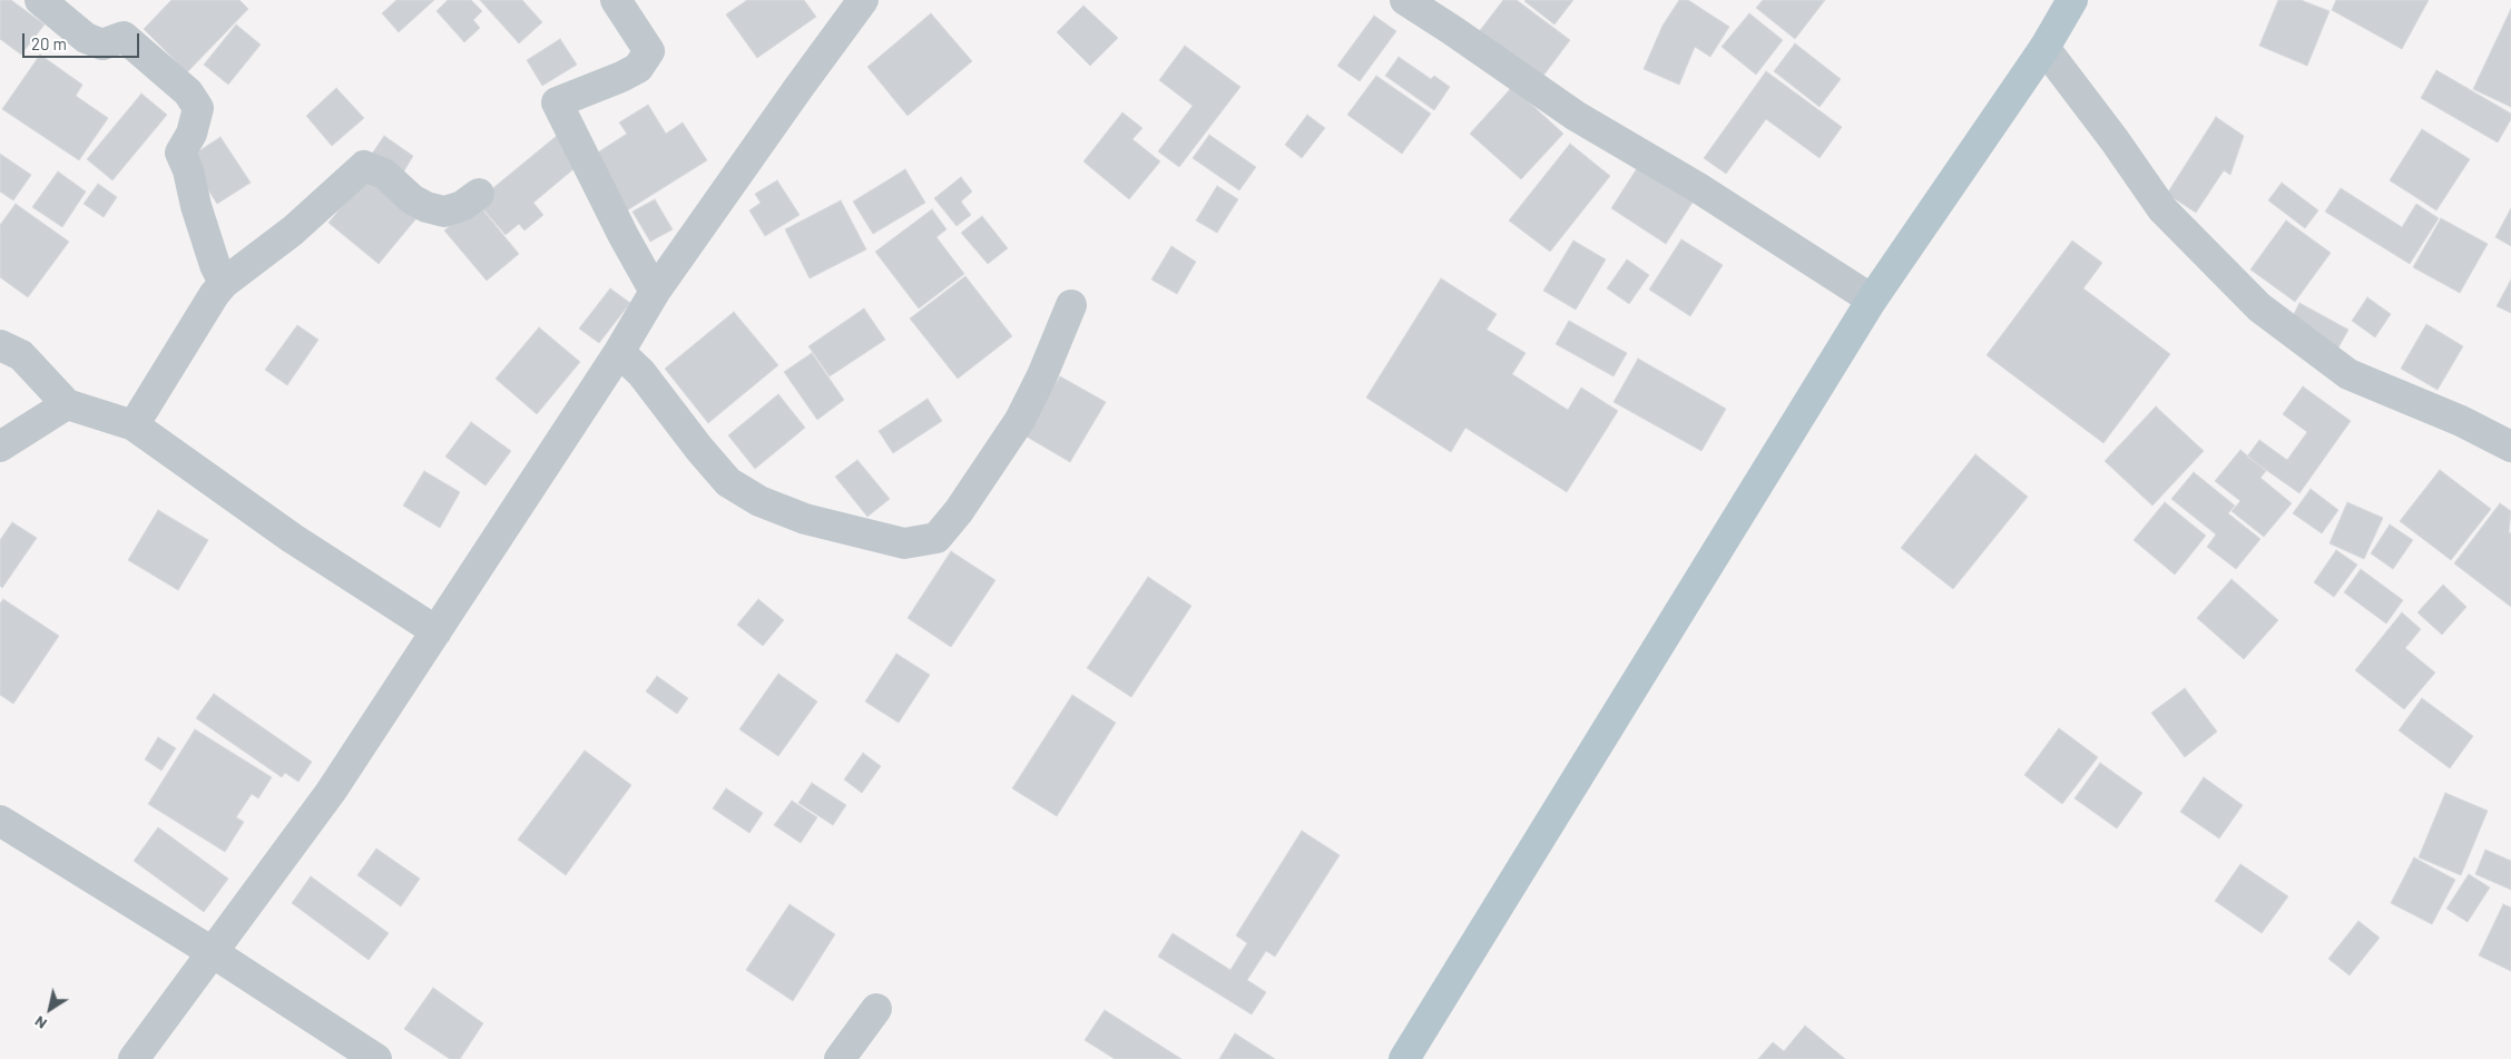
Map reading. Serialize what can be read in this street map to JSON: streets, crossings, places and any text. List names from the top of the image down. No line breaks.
{"scale_bar":"20 m","north":"bottom left"}
